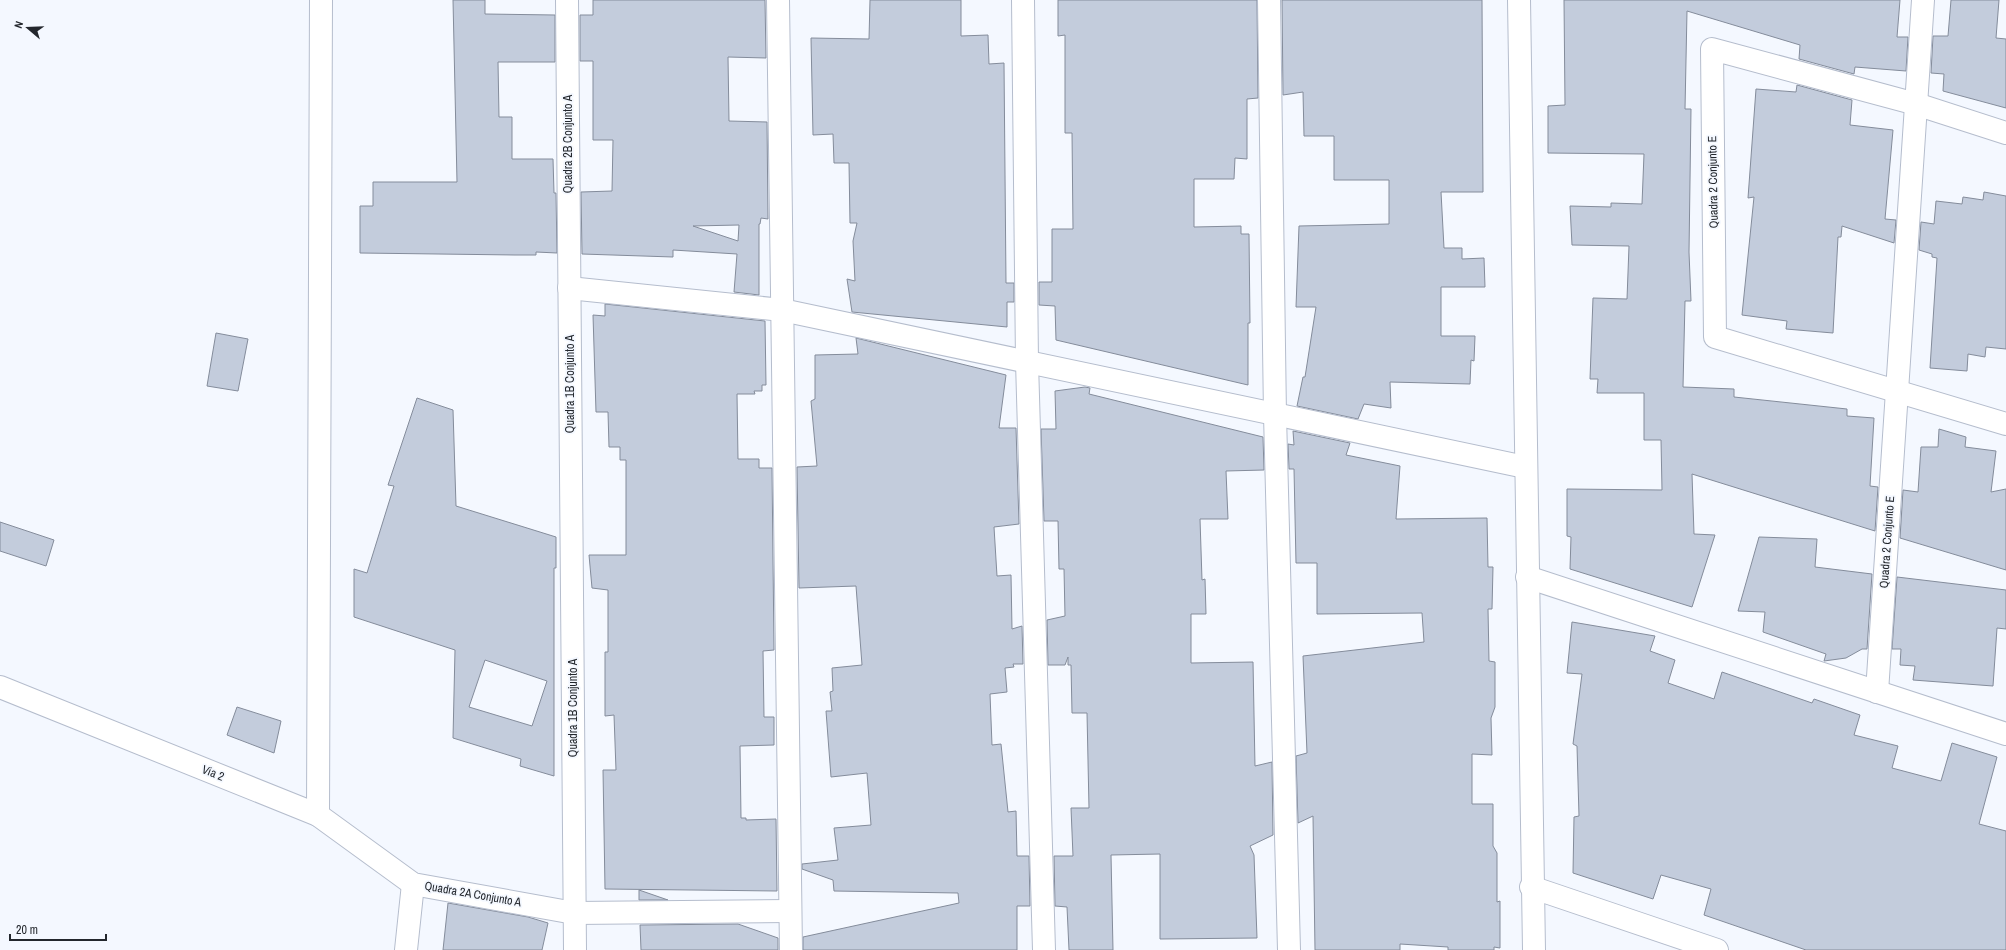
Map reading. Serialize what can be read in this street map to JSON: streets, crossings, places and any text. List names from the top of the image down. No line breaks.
{"streets":{"street":["Quadra 2B Conjunto A","Quadra 2 Conjunto E","Quadra 1B Conjunto A","Via 2","Quadra 2A Conjunto A"]},"crossings":[["Quadra 2B Conjunto A","Quadra 1B Conjunto A"],["Quadra 1B Conjunto A","Quadra 2A Conjunto A"],["Via 2","Quadra 2A Conjunto A"]],"scale_bar":"20 m","north":"left"}
